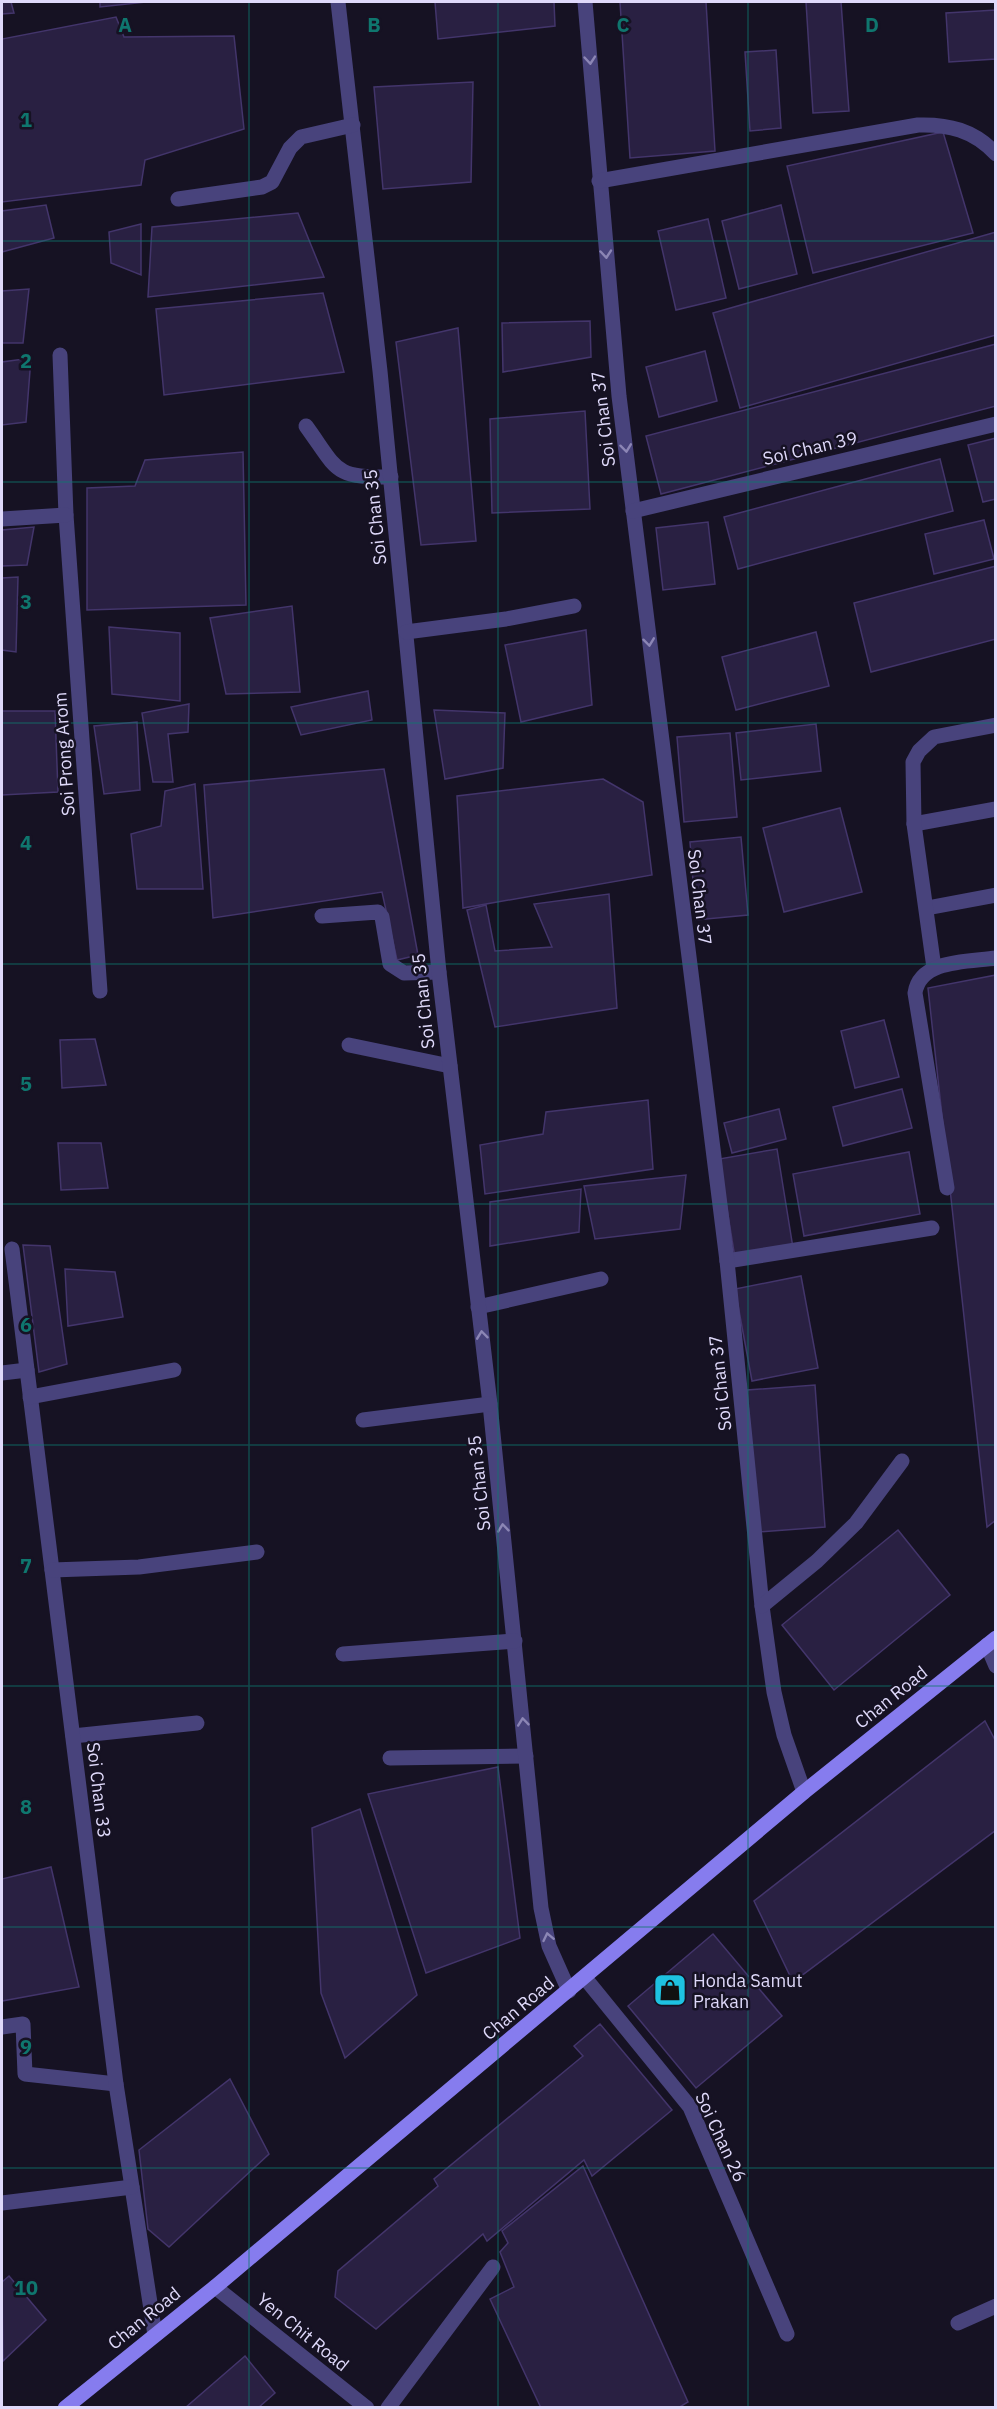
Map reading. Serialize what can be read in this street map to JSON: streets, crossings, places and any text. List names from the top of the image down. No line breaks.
{"streets":{"main road":["Chan Road"],"street":["Soi Chan 37","Soi Chan 39","Soi Chan 35","Soi Prong Arom","Soi Chan 33","Soi Chan 26","Yen Chit Road"]},"crossings":[["Soi Chan 37","Soi Chan 39"],["Soi Chan 37","Chan Road"],["Soi Chan 35","Chan Road"],["Chan Road","Soi Chan 33"],["Chan Road","Soi Chan 26"],["Chan Road","Yen Chit Road"]],"one_way":["Soi Chan 37"],"places":{"shop":["Honda Samut Prakan"]},"grid":{"columns":["A","B","C","D"],"rows":["1","2","3","4","5","6","7","8","9","10"]}}
